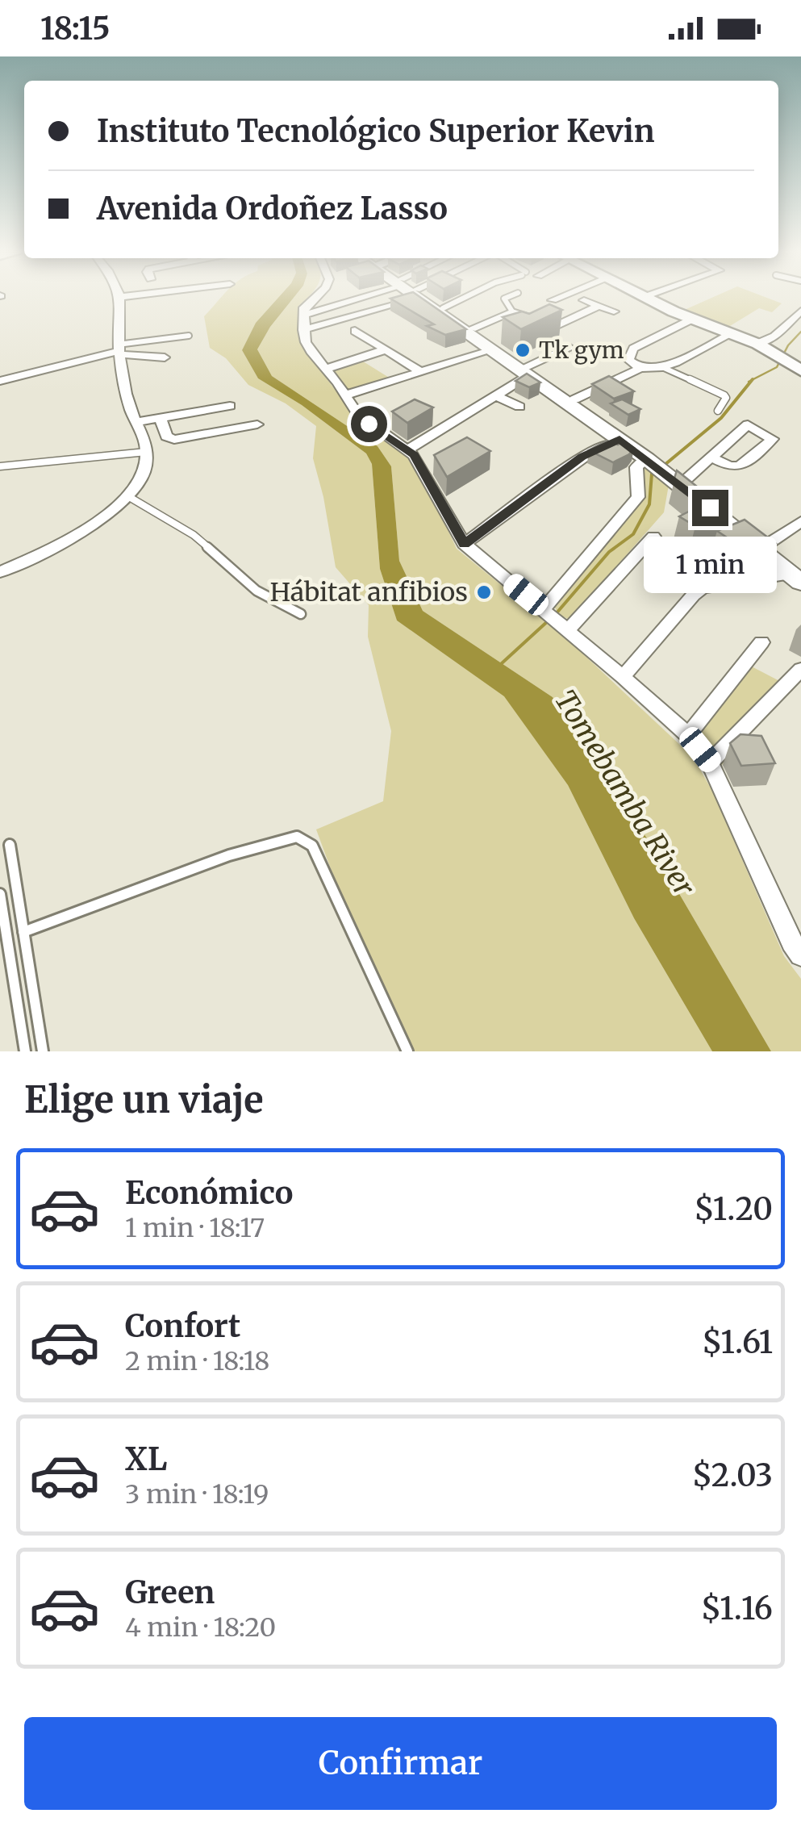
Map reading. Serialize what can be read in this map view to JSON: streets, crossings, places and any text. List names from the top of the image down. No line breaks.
{"water":["Tomebamba River"],"places":["Tk gym","Hábitat anfibios"],"page":{"status":"18:15","banner":["Instituto Tecnológico Superior Kevin","Avenida Ordoñez Lasso"],"bubble":"1 min","heading":"Elige un viaje","list":[{"name":"Económico","note":"1 min · 18:17","value":"$1.20"},{"name":"Confort","note":"2 min · 18:18","value":"$1.61"},{"name":"XL","note":"3 min · 18:19","value":"$2.03"},{"name":"Green","note":"4 min · 18:20","value":"$1.16"}],"buttons":"Confirmar"}}
